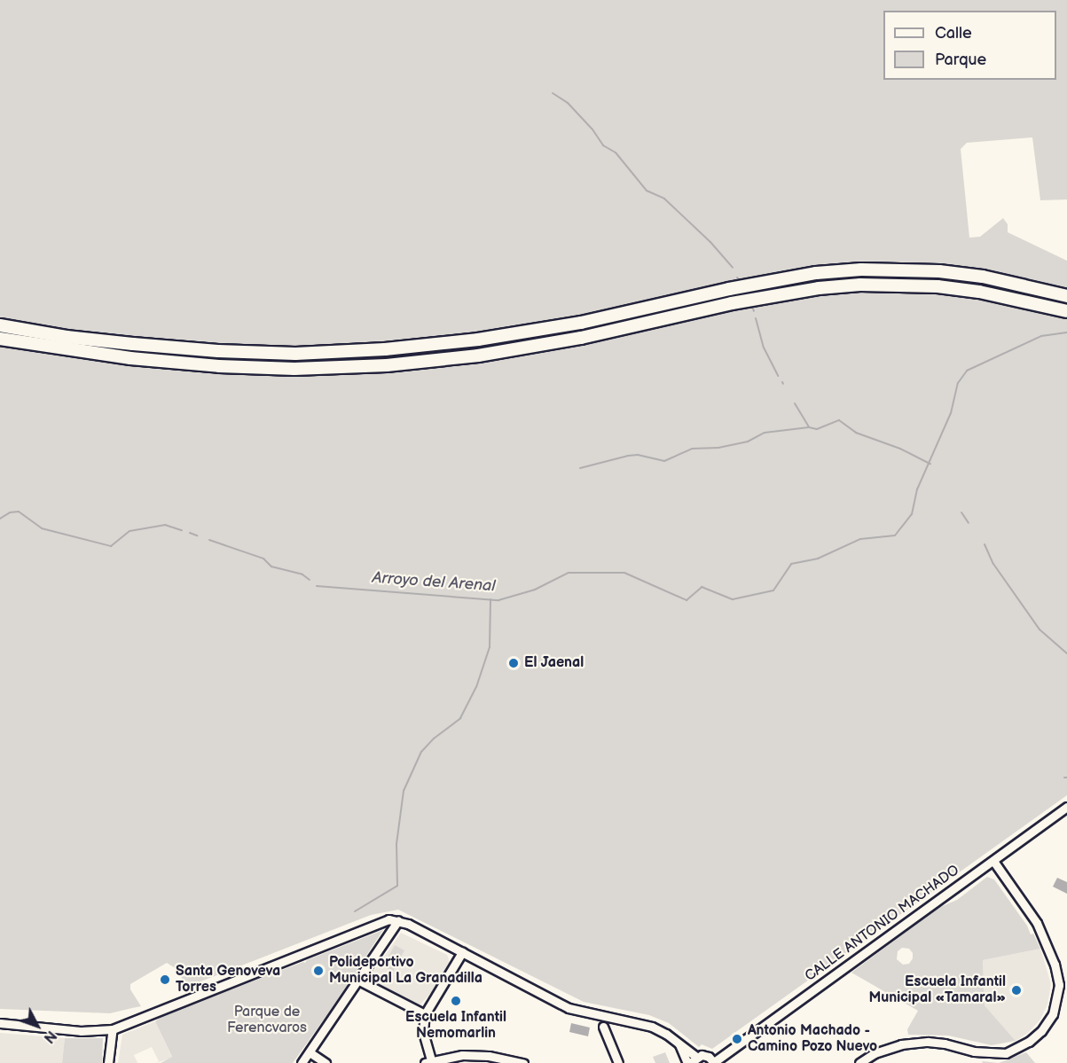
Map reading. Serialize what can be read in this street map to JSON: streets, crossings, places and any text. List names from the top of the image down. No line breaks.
{"streets":{"street":["CALLE ANTONIO MACHADO"]},"water":["Arroyo del Arenal"],"parks":["Parque de Ferencvaros"],"places":["El Jaenal","Polideportivo Municipal La Granadilla","Santa Genoveva Torres","Escuela Infantil Municipal «Tamaral»","Escuela Infantil Nemomarlin","Antonio Machado - Camino Pozo Nuevo"],"legend":["Calle","Parque"],"north":"bottom right"}
